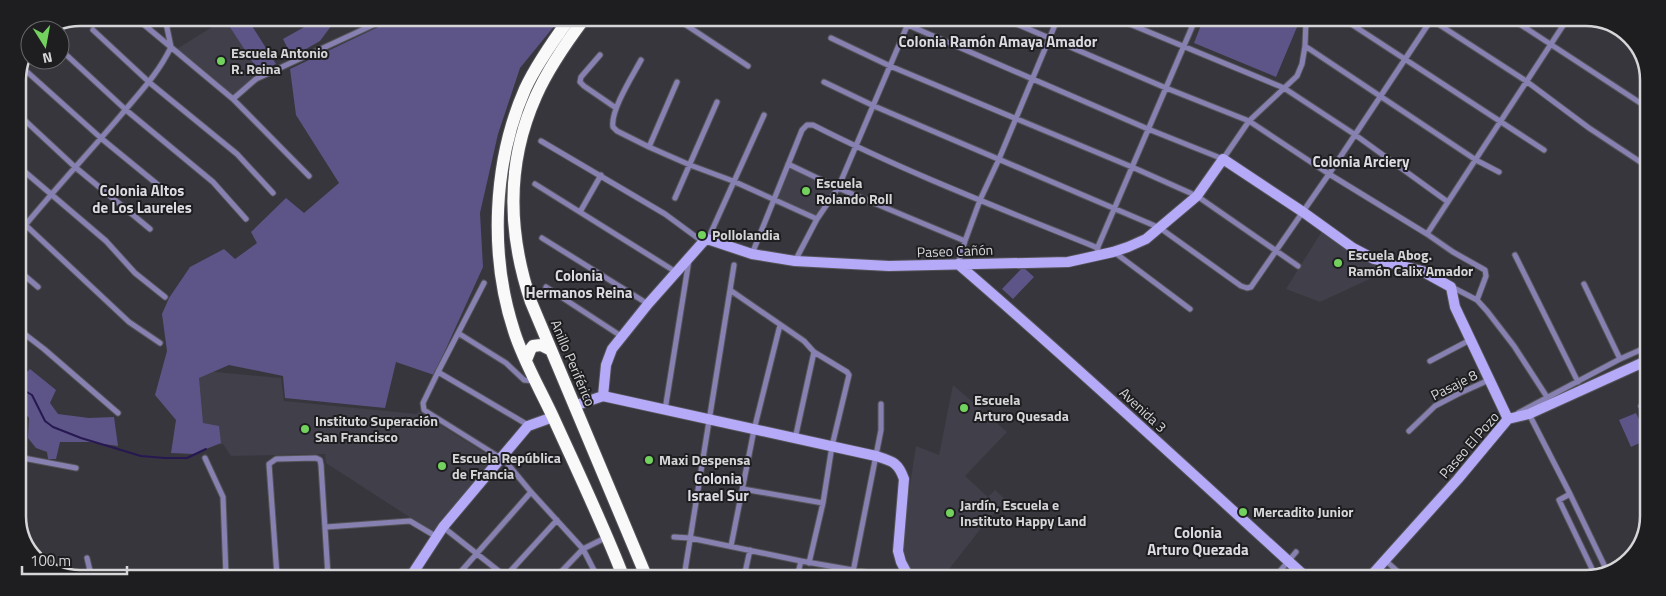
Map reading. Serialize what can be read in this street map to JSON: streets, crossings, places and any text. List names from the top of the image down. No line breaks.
{"streets":{"highway":["Anillo Periférico"],"street":["Paseo Cañón","Pasaje 8","Avenida 3","Paseo El Pozo"]},"crossings":[["Paseo Cañón","Avenida 3"]],"districts":["Colonia Ramón Amaya Amador","Colonia Arciery","Colonia Altos de Los Laureles","Colonia Hermanos Reina","Colonia Israel Sur","Colonia Arturo Quezada"],"places":["Escuela Antonio R. Reina","Escuela Rolando Roll","Pollolandia","Escuela Abog. Ramón Calix Amador","Escuela Arturo Quesada","Instituto Superación San Francisco","Maxi Despensa","Escuela República de Francia","Mercadito Junior","Jardín, Escuela e Instituto Happy Land"],"scale_bar":"100 m","north":"bottom"}
